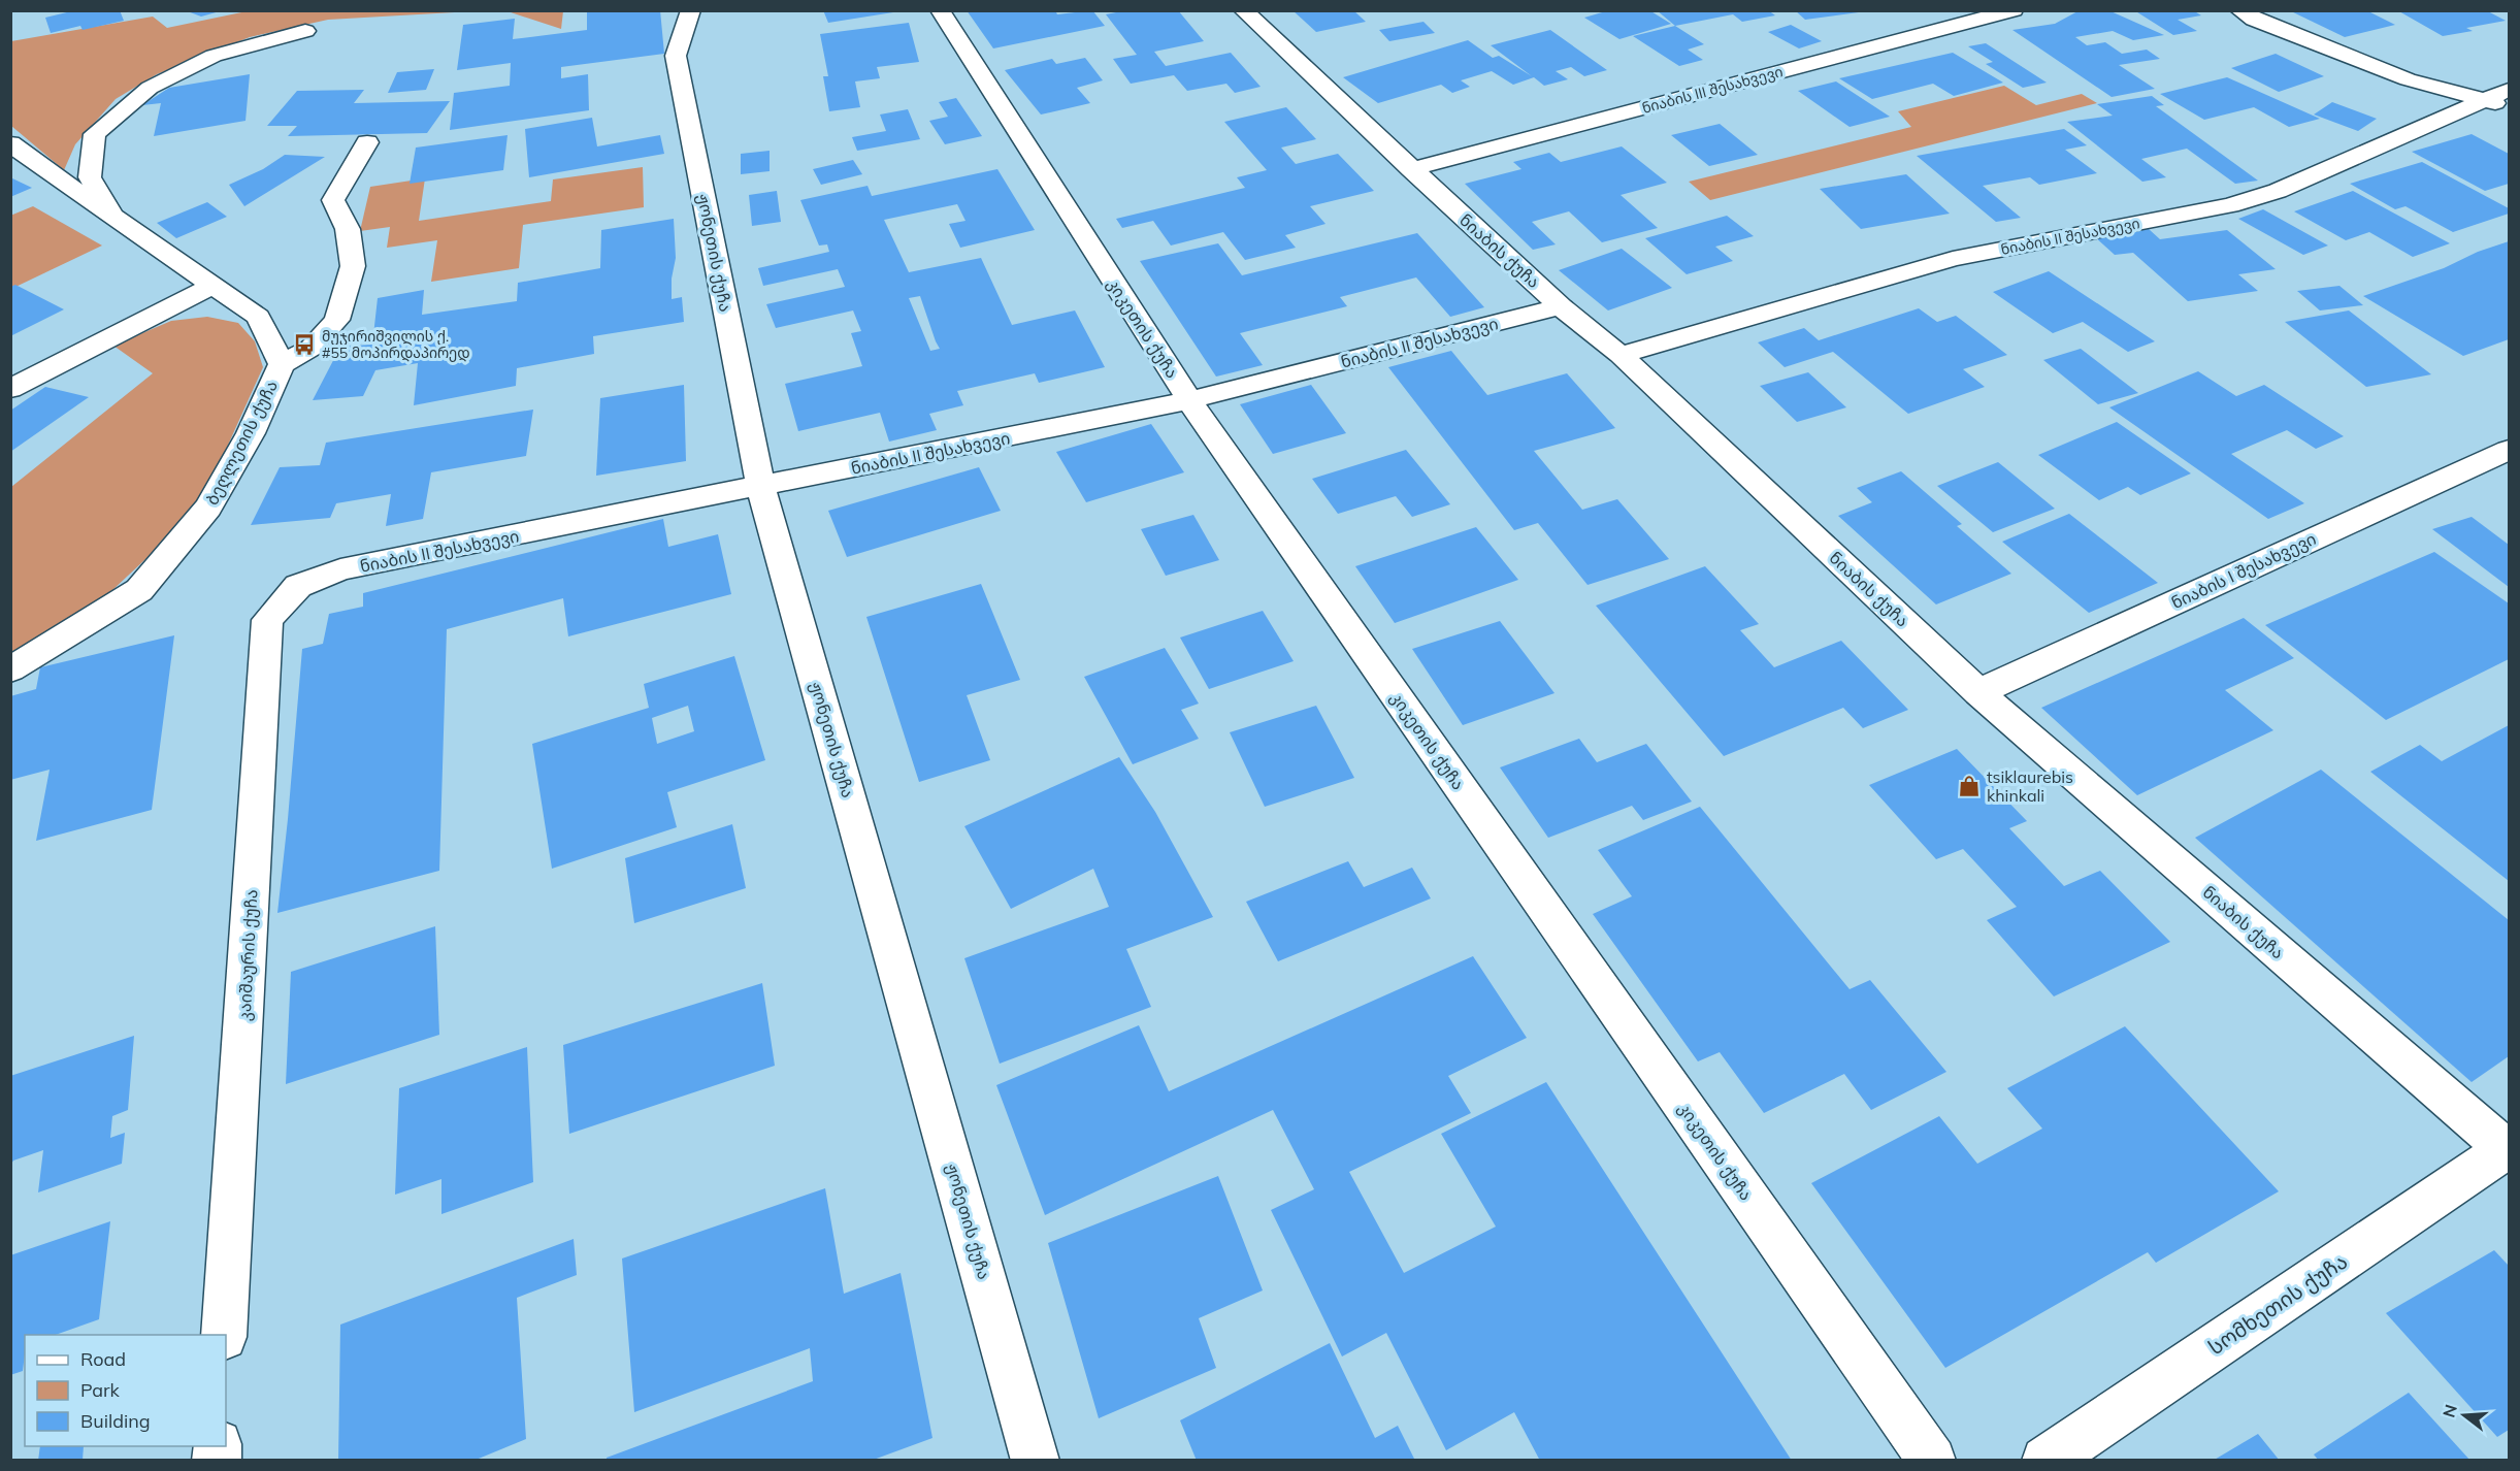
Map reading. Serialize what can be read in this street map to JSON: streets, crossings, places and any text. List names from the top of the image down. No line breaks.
{"streets":{"street":["ნიაბის III შესახვევი","ნიაბის II შესახვევი","ნიაბის ქუჩა","ჟონეთის ქუჩა","კიკეთის ქუჩა","ბეღლეთის ქუჩა","ნიაბის I შესახვევი","კაიშაურის ქუჩა","სომხეთის ქუჩა"]},"crossings":[["ნიაბის III შესახვევი","ნიაბის ქუჩა"],["ნიაბის II შესახვევი","ნიაბის ქუჩა"],["ნიაბის II შესახვევი","ჟონეთის ქუჩა"],["ნიაბის II შესახვევი","კიკეთის ქუჩა"],["ნიაბის II შესახვევი","კაიშაურის ქუჩა"],["ნიაბის ქუჩა","ნიაბის I შესახვევი"],["ნიაბის ქუჩა","სომხეთის ქუჩა"]],"places":{"bus stop":["მუჯირიშვილის ქ. #55 მოპირდაპირედ"],"shop":["tsiklaurebis khinkali"]},"legend":["Road","Park","Building"],"north":"left"}
